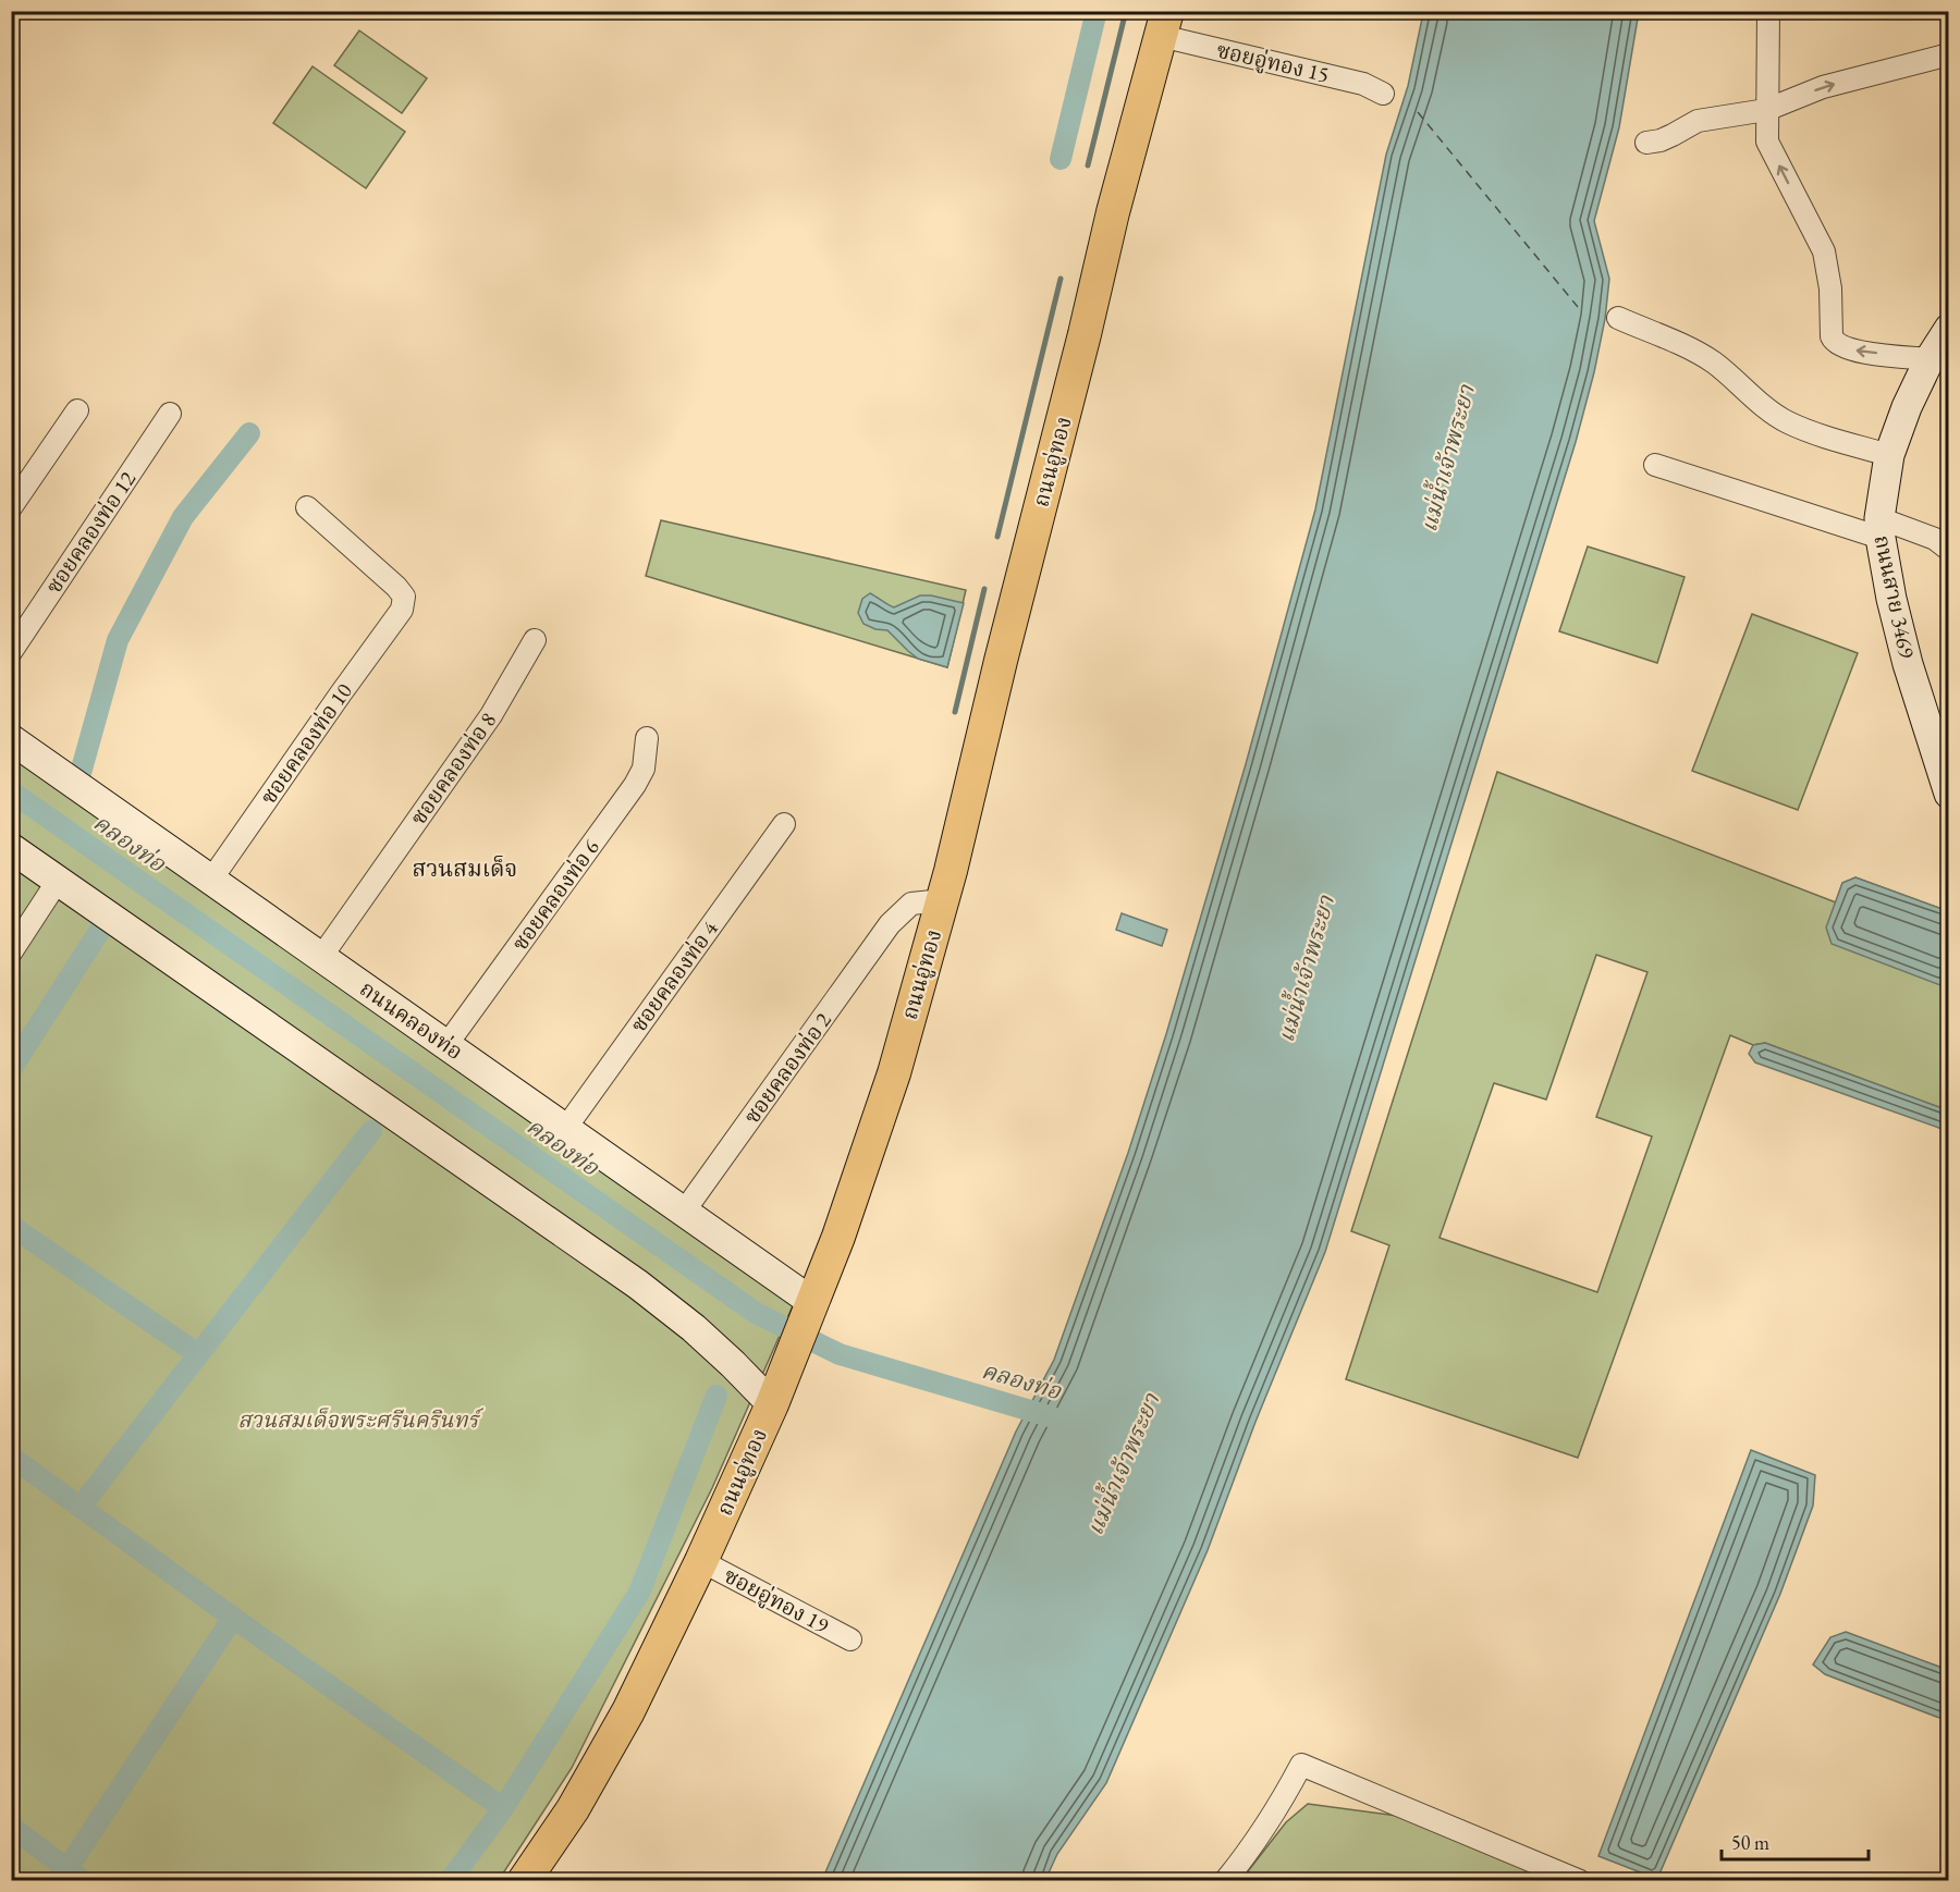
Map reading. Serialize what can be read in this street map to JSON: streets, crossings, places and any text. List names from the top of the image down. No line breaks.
{"streets":{"main road":["ถนนอู่ทอง"],"street":["ซอยอู่ทอง 15","ซอยคลองท่อ 12","ถนนสาย 3469","ซอยคลองท่อ 10","ซอยคลองท่อ 8","ซอยคลองท่อ 6","ซอยคลองท่อ 4","ถนนคลองท่อ","ซอยคลองท่อ 2","ซอยอู่ทอง 19"]},"crossings":[["ซอยอู่ทอง 15","ถนนอู่ทอง"],["ถนนอู่ทอง","ถนนคลองท่อ"],["ถนนอู่ทอง","ซอยคลองท่อ 2"],["ถนนอู่ทอง","ซอยอู่ทอง 19"],["ซอยคลองท่อ 10","ถนนคลองท่อ"],["ซอยคลองท่อ 8","ถนนคลองท่อ"],["ซอยคลองท่อ 6","ถนนคลองท่อ"],["ซอยคลองท่อ 4","ถนนคลองท่อ"],["ถนนคลองท่อ","ซอยคลองท่อ 2"]],"districts":["สวนสมเด็จ"],"water":["แม่น้ำเจ้าพระยา","คลองท่อ"],"parks":["สวนสมเด็จพระศรีนครินทร์"],"scale_bar":"50 m"}
